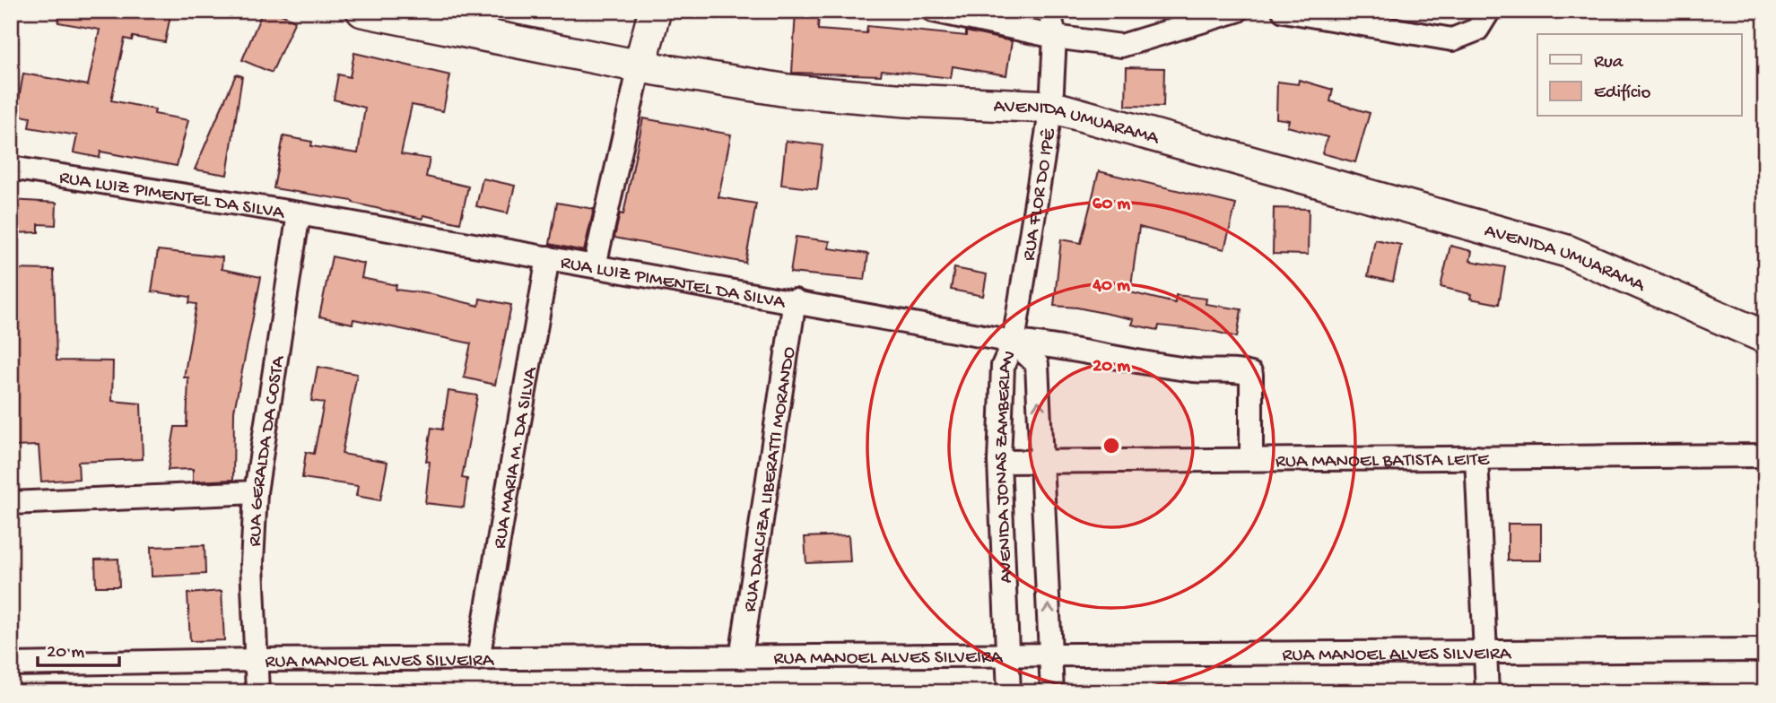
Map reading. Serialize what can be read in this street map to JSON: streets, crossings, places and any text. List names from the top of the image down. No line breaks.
{"streets":{"street":["AVENIDA UMUARAMA","RUA LUIZ PIMENTEL DA SILVA","RUA FLOR DO IPÊ","RUA GERALDA DA COSTA","RUA MARIA M. DA SILVA","RUA MANOEL BATISTA LEITE","AVENIDA JONAS ZAMBERLAN","RUA DALCIZA LIBERATTI MORANDO","RUA MANOEL ALVES SILVEIRA"]},"crossings":[["AVENIDA UMUARAMA","RUA FLOR DO IPÊ"],["RUA LUIZ PIMENTEL DA SILVA","RUA FLOR DO IPÊ"],["RUA LUIZ PIMENTEL DA SILVA","RUA GERALDA DA COSTA"],["RUA LUIZ PIMENTEL DA SILVA","RUA MARIA M. DA SILVA"],["RUA LUIZ PIMENTEL DA SILVA","RUA MANOEL BATISTA LEITE"],["RUA LUIZ PIMENTEL DA SILVA","AVENIDA JONAS ZAMBERLAN"],["RUA LUIZ PIMENTEL DA SILVA","RUA DALCIZA LIBERATTI MORANDO"],["RUA FLOR DO IPÊ","AVENIDA JONAS ZAMBERLAN"],["RUA GERALDA DA COSTA","RUA MANOEL ALVES SILVEIRA"],["RUA MARIA M. DA SILVA","RUA MANOEL ALVES SILVEIRA"],["RUA MANOEL BATISTA LEITE","AVENIDA JONAS ZAMBERLAN"],["AVENIDA JONAS ZAMBERLAN","RUA MANOEL ALVES SILVEIRA"],["RUA DALCIZA LIBERATTI MORANDO","RUA MANOEL ALVES SILVEIRA"]],"legend":["Rua","Edifício"],"scale_bar":"20 m","rings":["60 m","40 m","20 m"]}
